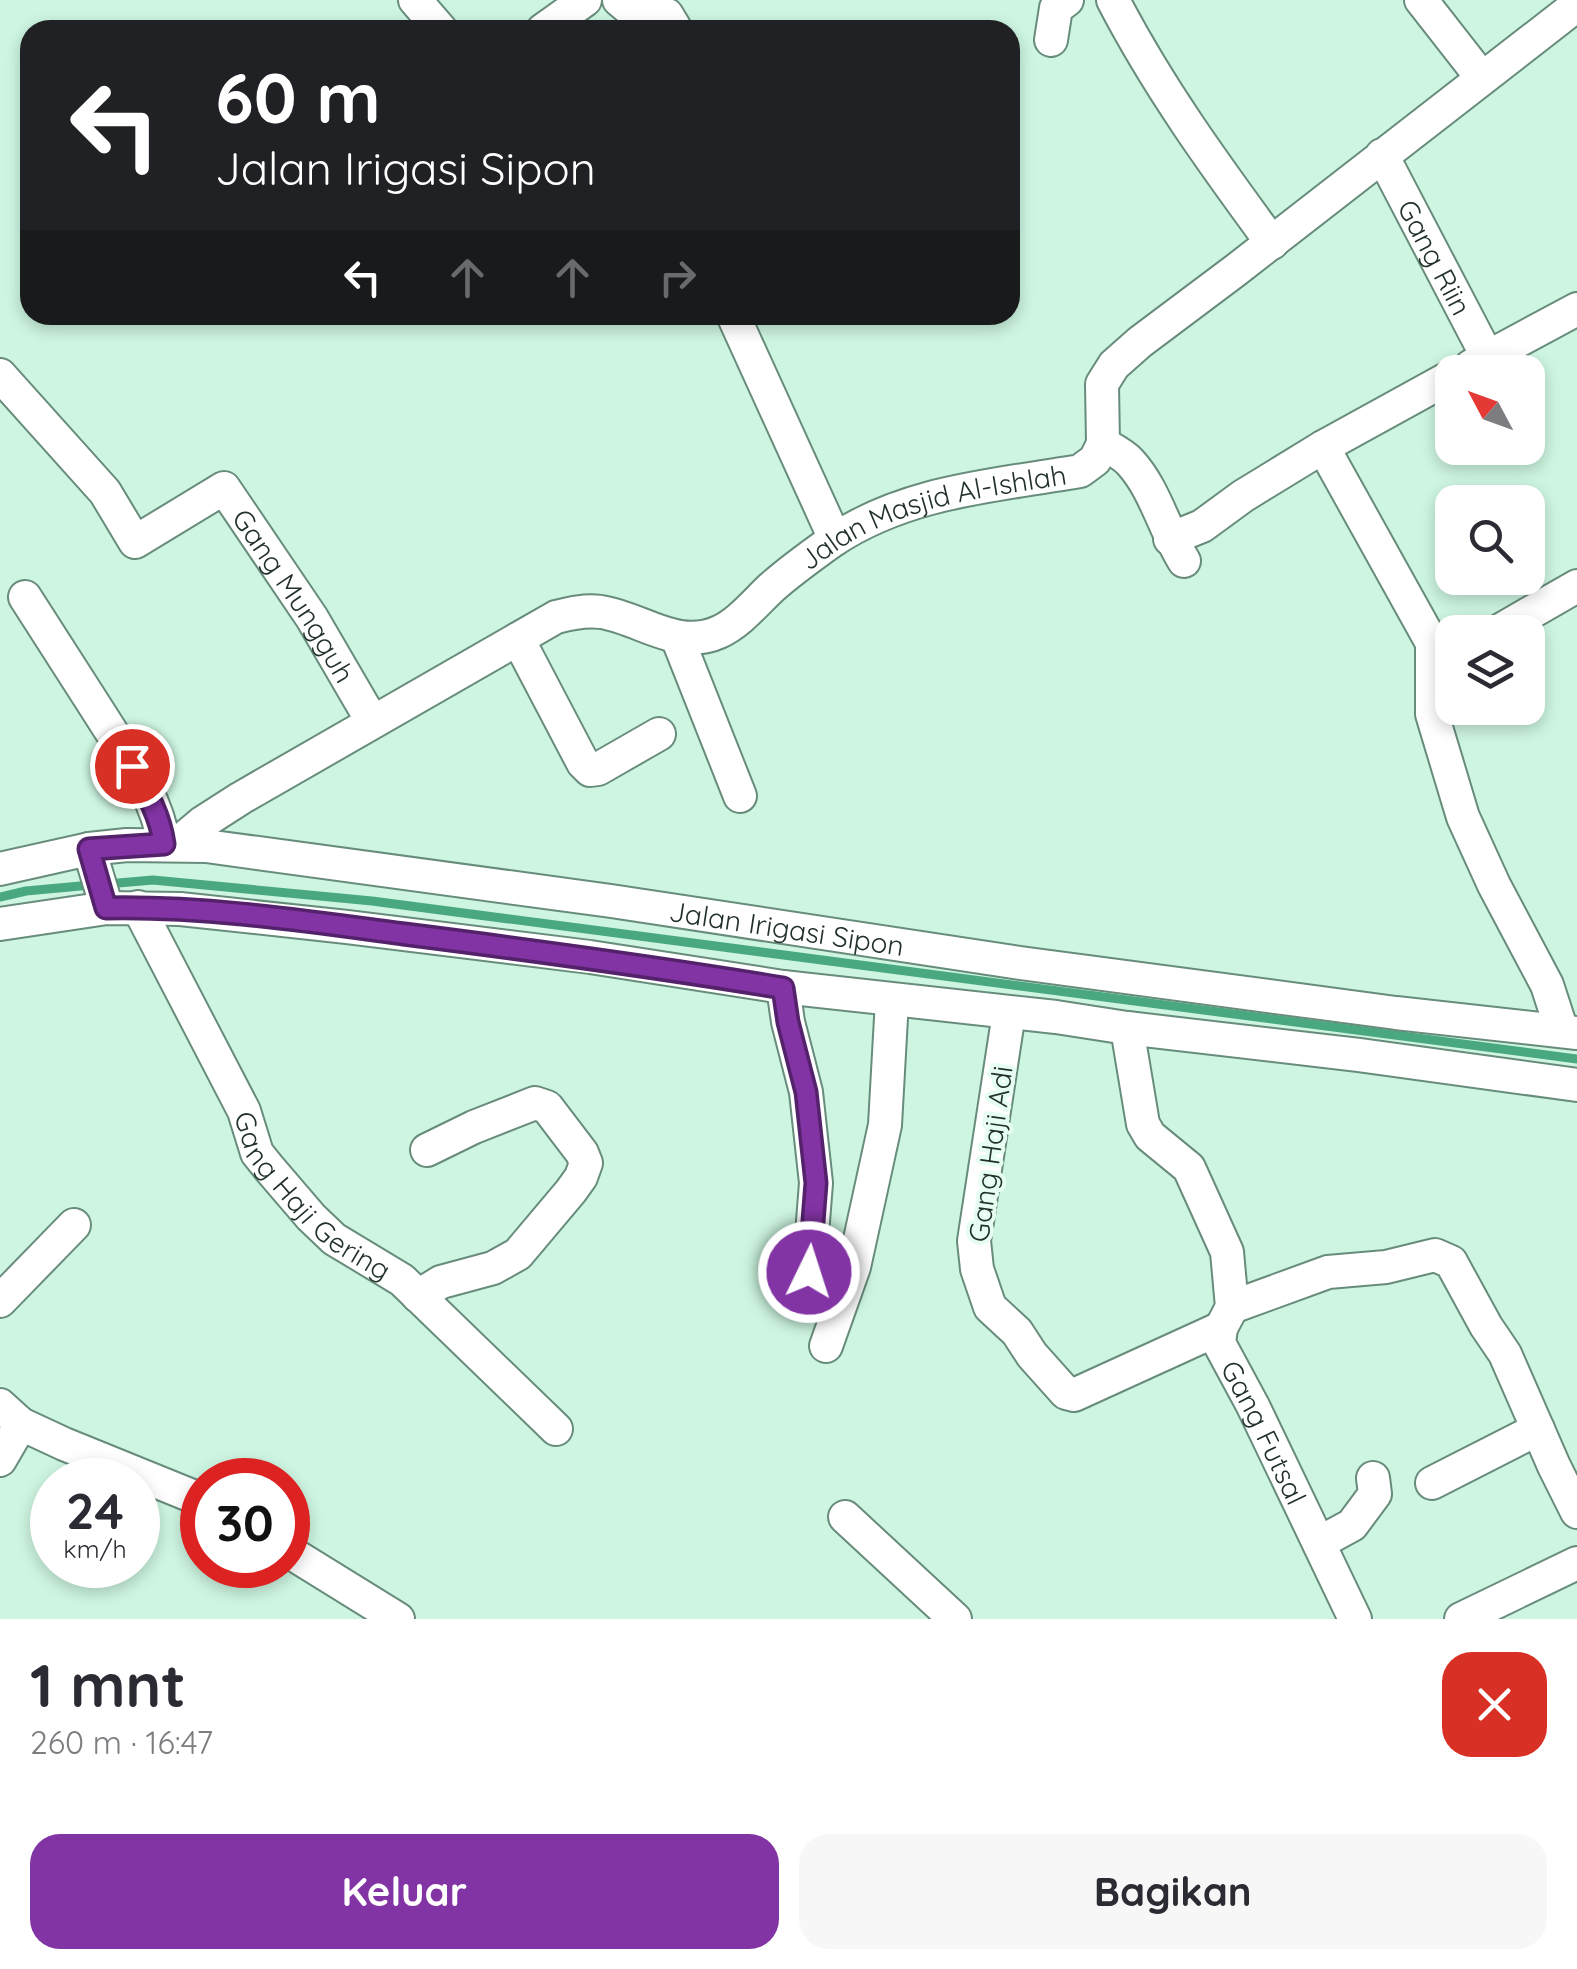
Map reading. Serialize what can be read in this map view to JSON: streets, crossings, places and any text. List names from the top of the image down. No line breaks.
{"streets":{"street":["Gang Riin","Jalan Masjid Al-Ishlah","Gang Mungguh","Jalan Irigasi Sipon","Gang Haji Adi","Gang Haji Gering","Gang Futsal"]},"crossings":[["Jalan Masjid Al-Ishlah","Gang Mungguh"],["Jalan Masjid Al-Ishlah","Jalan Irigasi Sipon"],["Jalan Irigasi Sipon","Gang Haji Adi"],["Jalan Irigasi Sipon","Gang Haji Gering"],["Jalan Irigasi Sipon","Gang Futsal"],["Gang Haji Adi","Gang Futsal"]],"north":"top left","page":{"turn":["60 m","Jalan Irigasi Sipon"],"speed":"24 km/h","limit":"30","heading":["1 mnt","260 m · 16:47"],"buttons":["Keluar","Bagikan"]}}
